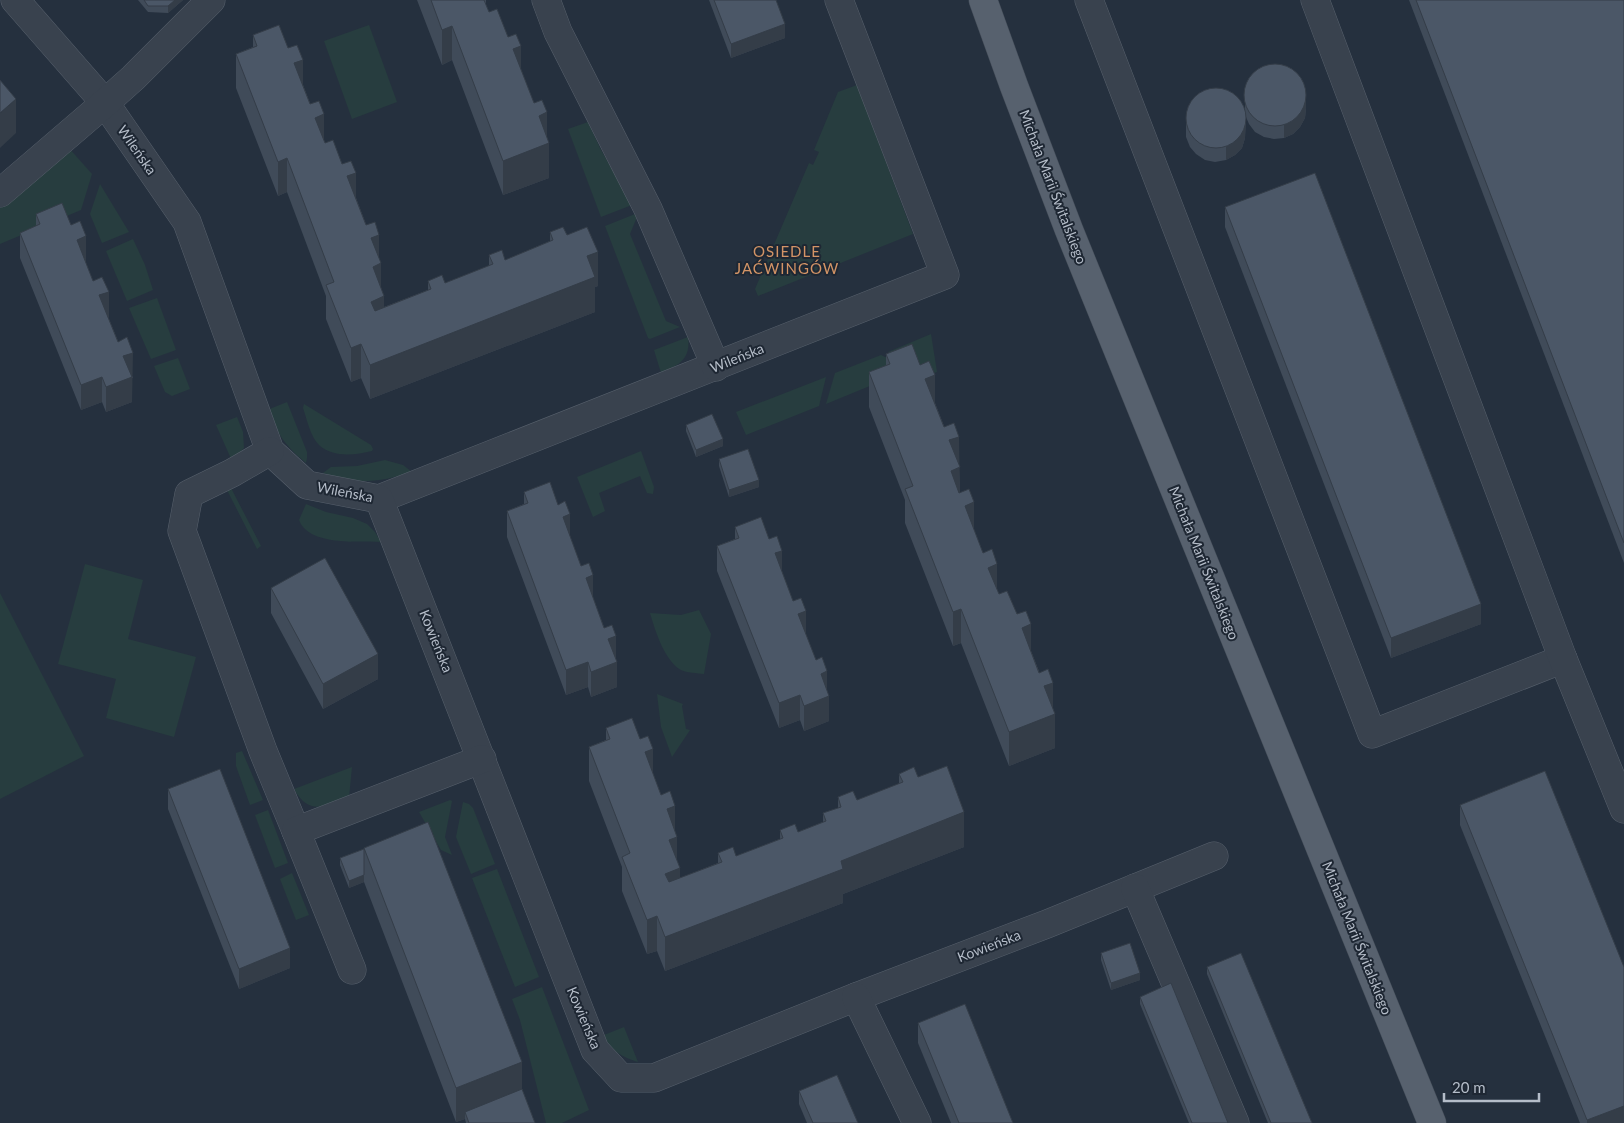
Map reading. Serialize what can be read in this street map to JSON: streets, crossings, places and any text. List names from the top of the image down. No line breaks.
{"streets":{"main road":["Michała Marii Świtalskiego"],"street":["Wileńska","Kowieńska"]},"crossings":[["Wileńska","Kowieńska"]],"districts":["OSIEDLE JAĆWINGÓW"],"scale_bar":"20 m"}
